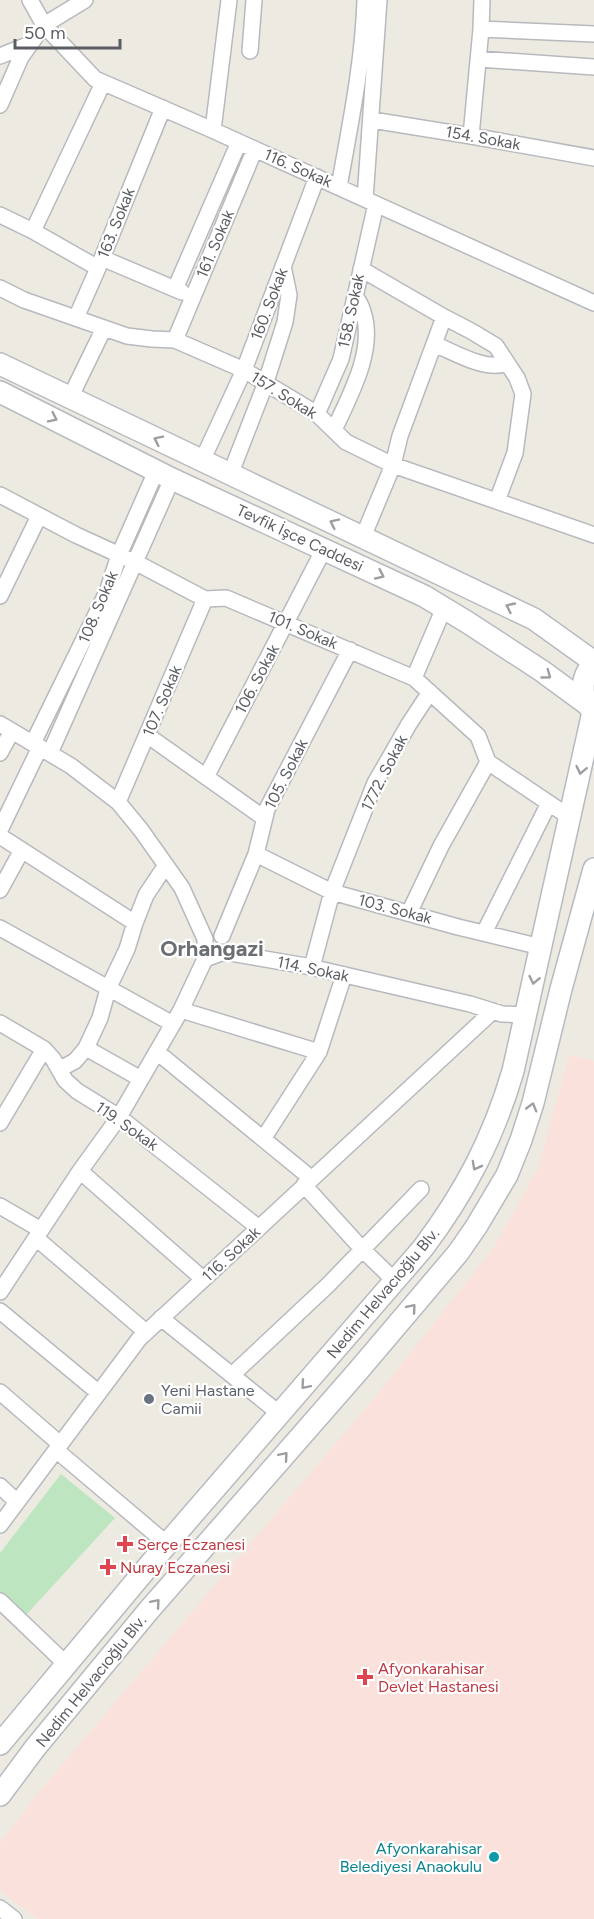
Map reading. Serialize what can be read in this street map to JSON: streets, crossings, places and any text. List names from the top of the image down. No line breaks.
{"streets":{"main road":["Tevfik İşce Caddesi","Nedim Helvacıoğlu Blv."],"street":["154. Sokak","116. Sokak","163. Sokak","161. Sokak","160. Sokak","158. Sokak","157. Sokak","108. Sokak","101. Sokak","106. Sokak","107. Sokak","1772. Sokak","105. Sokak","103. Sokak","114. Sokak","119. Sokak"]},"crossings":[["154. Sokak","158. Sokak"],["116. Sokak","163. Sokak"],["116. Sokak","161. Sokak"],["116. Sokak","160. Sokak"],["116. Sokak","158. Sokak"],["116. Sokak","114. Sokak"],["116. Sokak","119. Sokak"],["161. Sokak","157. Sokak"],["160. Sokak","157. Sokak"],["160. Sokak","Tevfik İşce Caddesi"],["158. Sokak","157. Sokak"],["Tevfik İşce Caddesi","108. Sokak"],["Tevfik İşce Caddesi","106. Sokak"],["Tevfik İşce Caddesi","Nedim Helvacıoğlu Blv."],["108. Sokak","101. Sokak"],["101. Sokak","106. Sokak"],["101. Sokak","107. Sokak"],["101. Sokak","1772. Sokak"],["101. Sokak","105. Sokak"],["1772. Sokak","103. Sokak"],["1772. Sokak","114. Sokak"],["105. Sokak","103. Sokak"],["103. Sokak","Nedim Helvacıoğlu Blv."],["114. Sokak","Nedim Helvacıoğlu Blv."]],"districts":["Orhangazi"],"places":{"other":["Yeni Hastane Camii","Afyonkarahisar Belediyesi Anaokulu"],"health":["Serçe Eczanesi","Nuray Eczanesi","Afyonkarahisar Devlet Hastanesi"]},"scale_bar":"50 m"}
